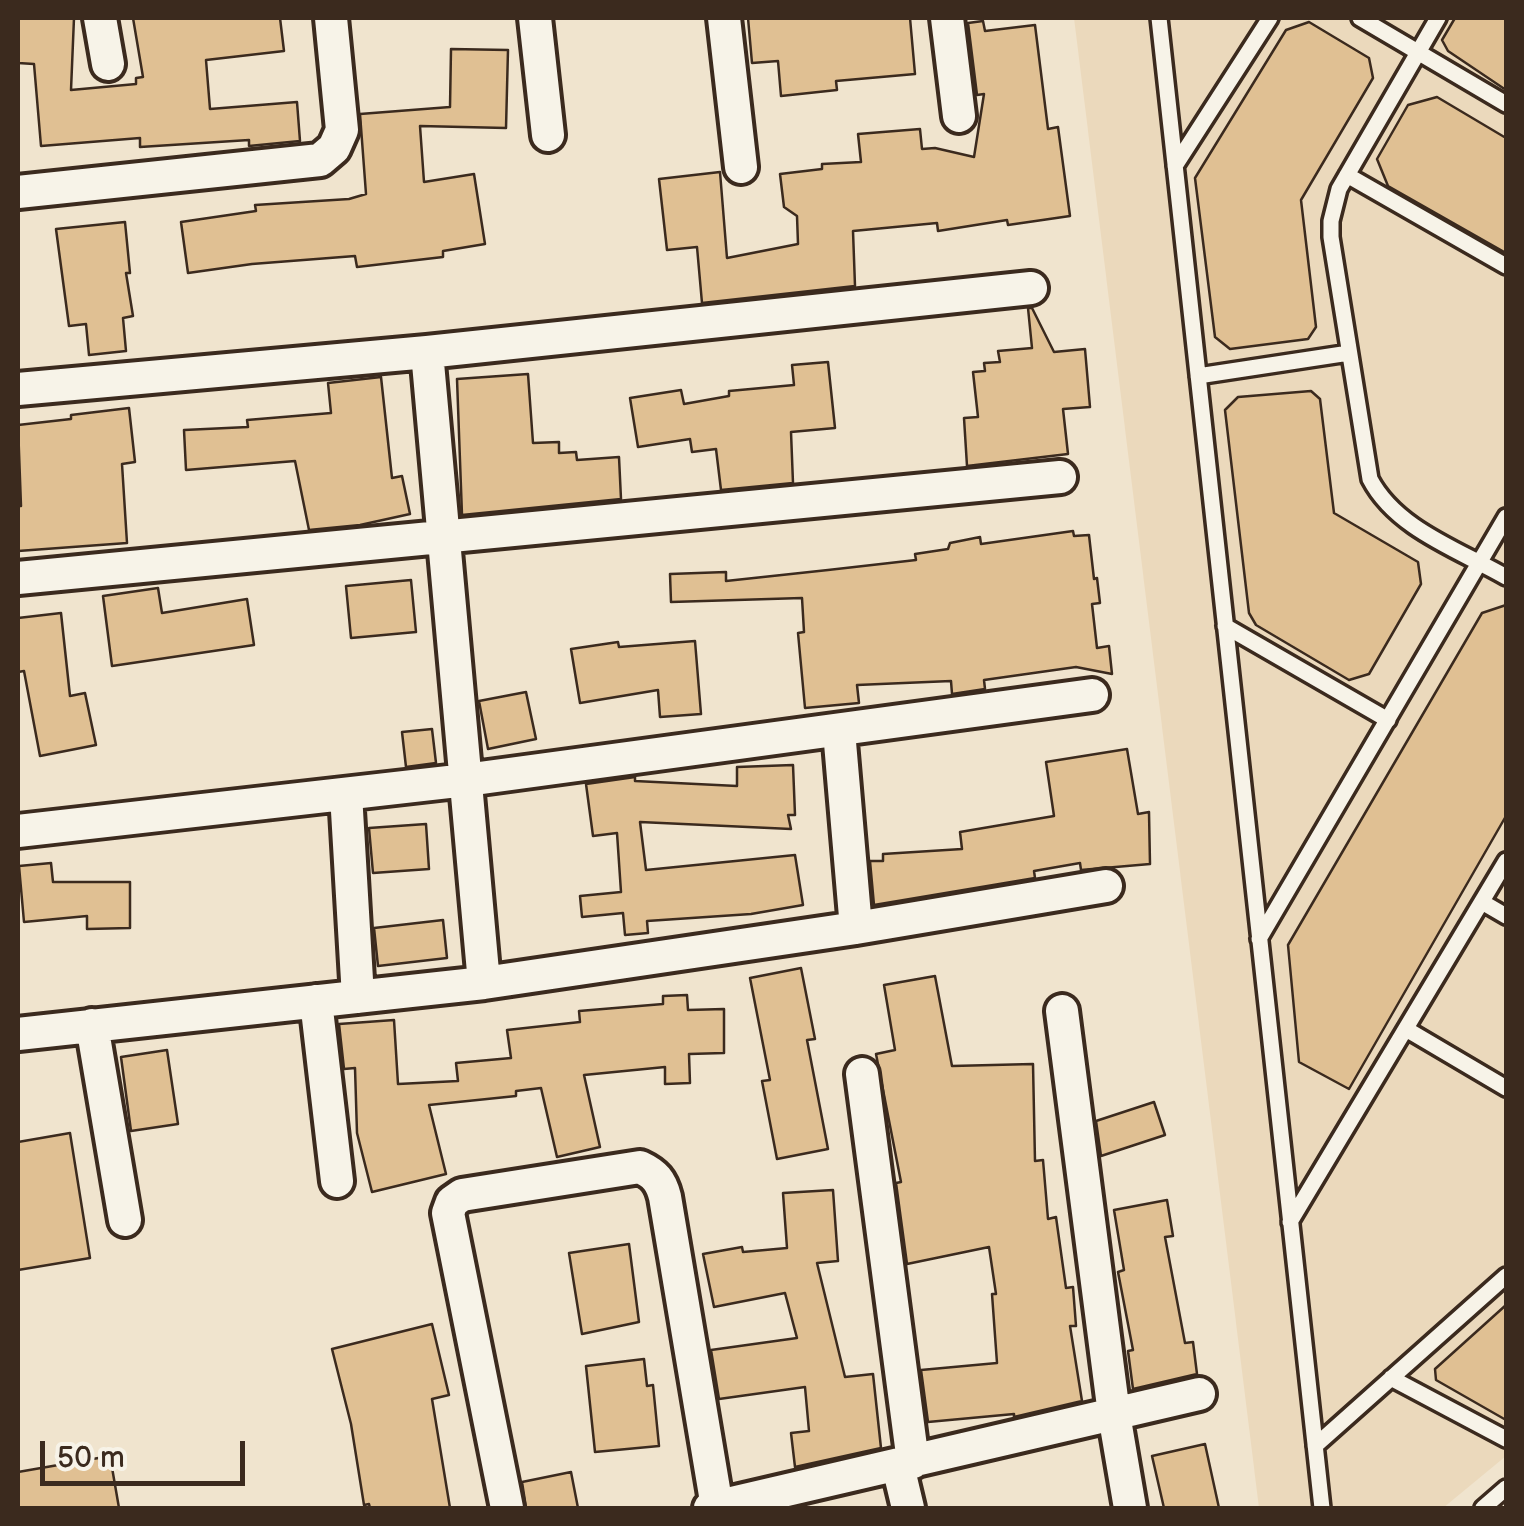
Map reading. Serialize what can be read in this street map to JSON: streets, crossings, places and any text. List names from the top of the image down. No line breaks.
{"scale_bar":"50 m"}
